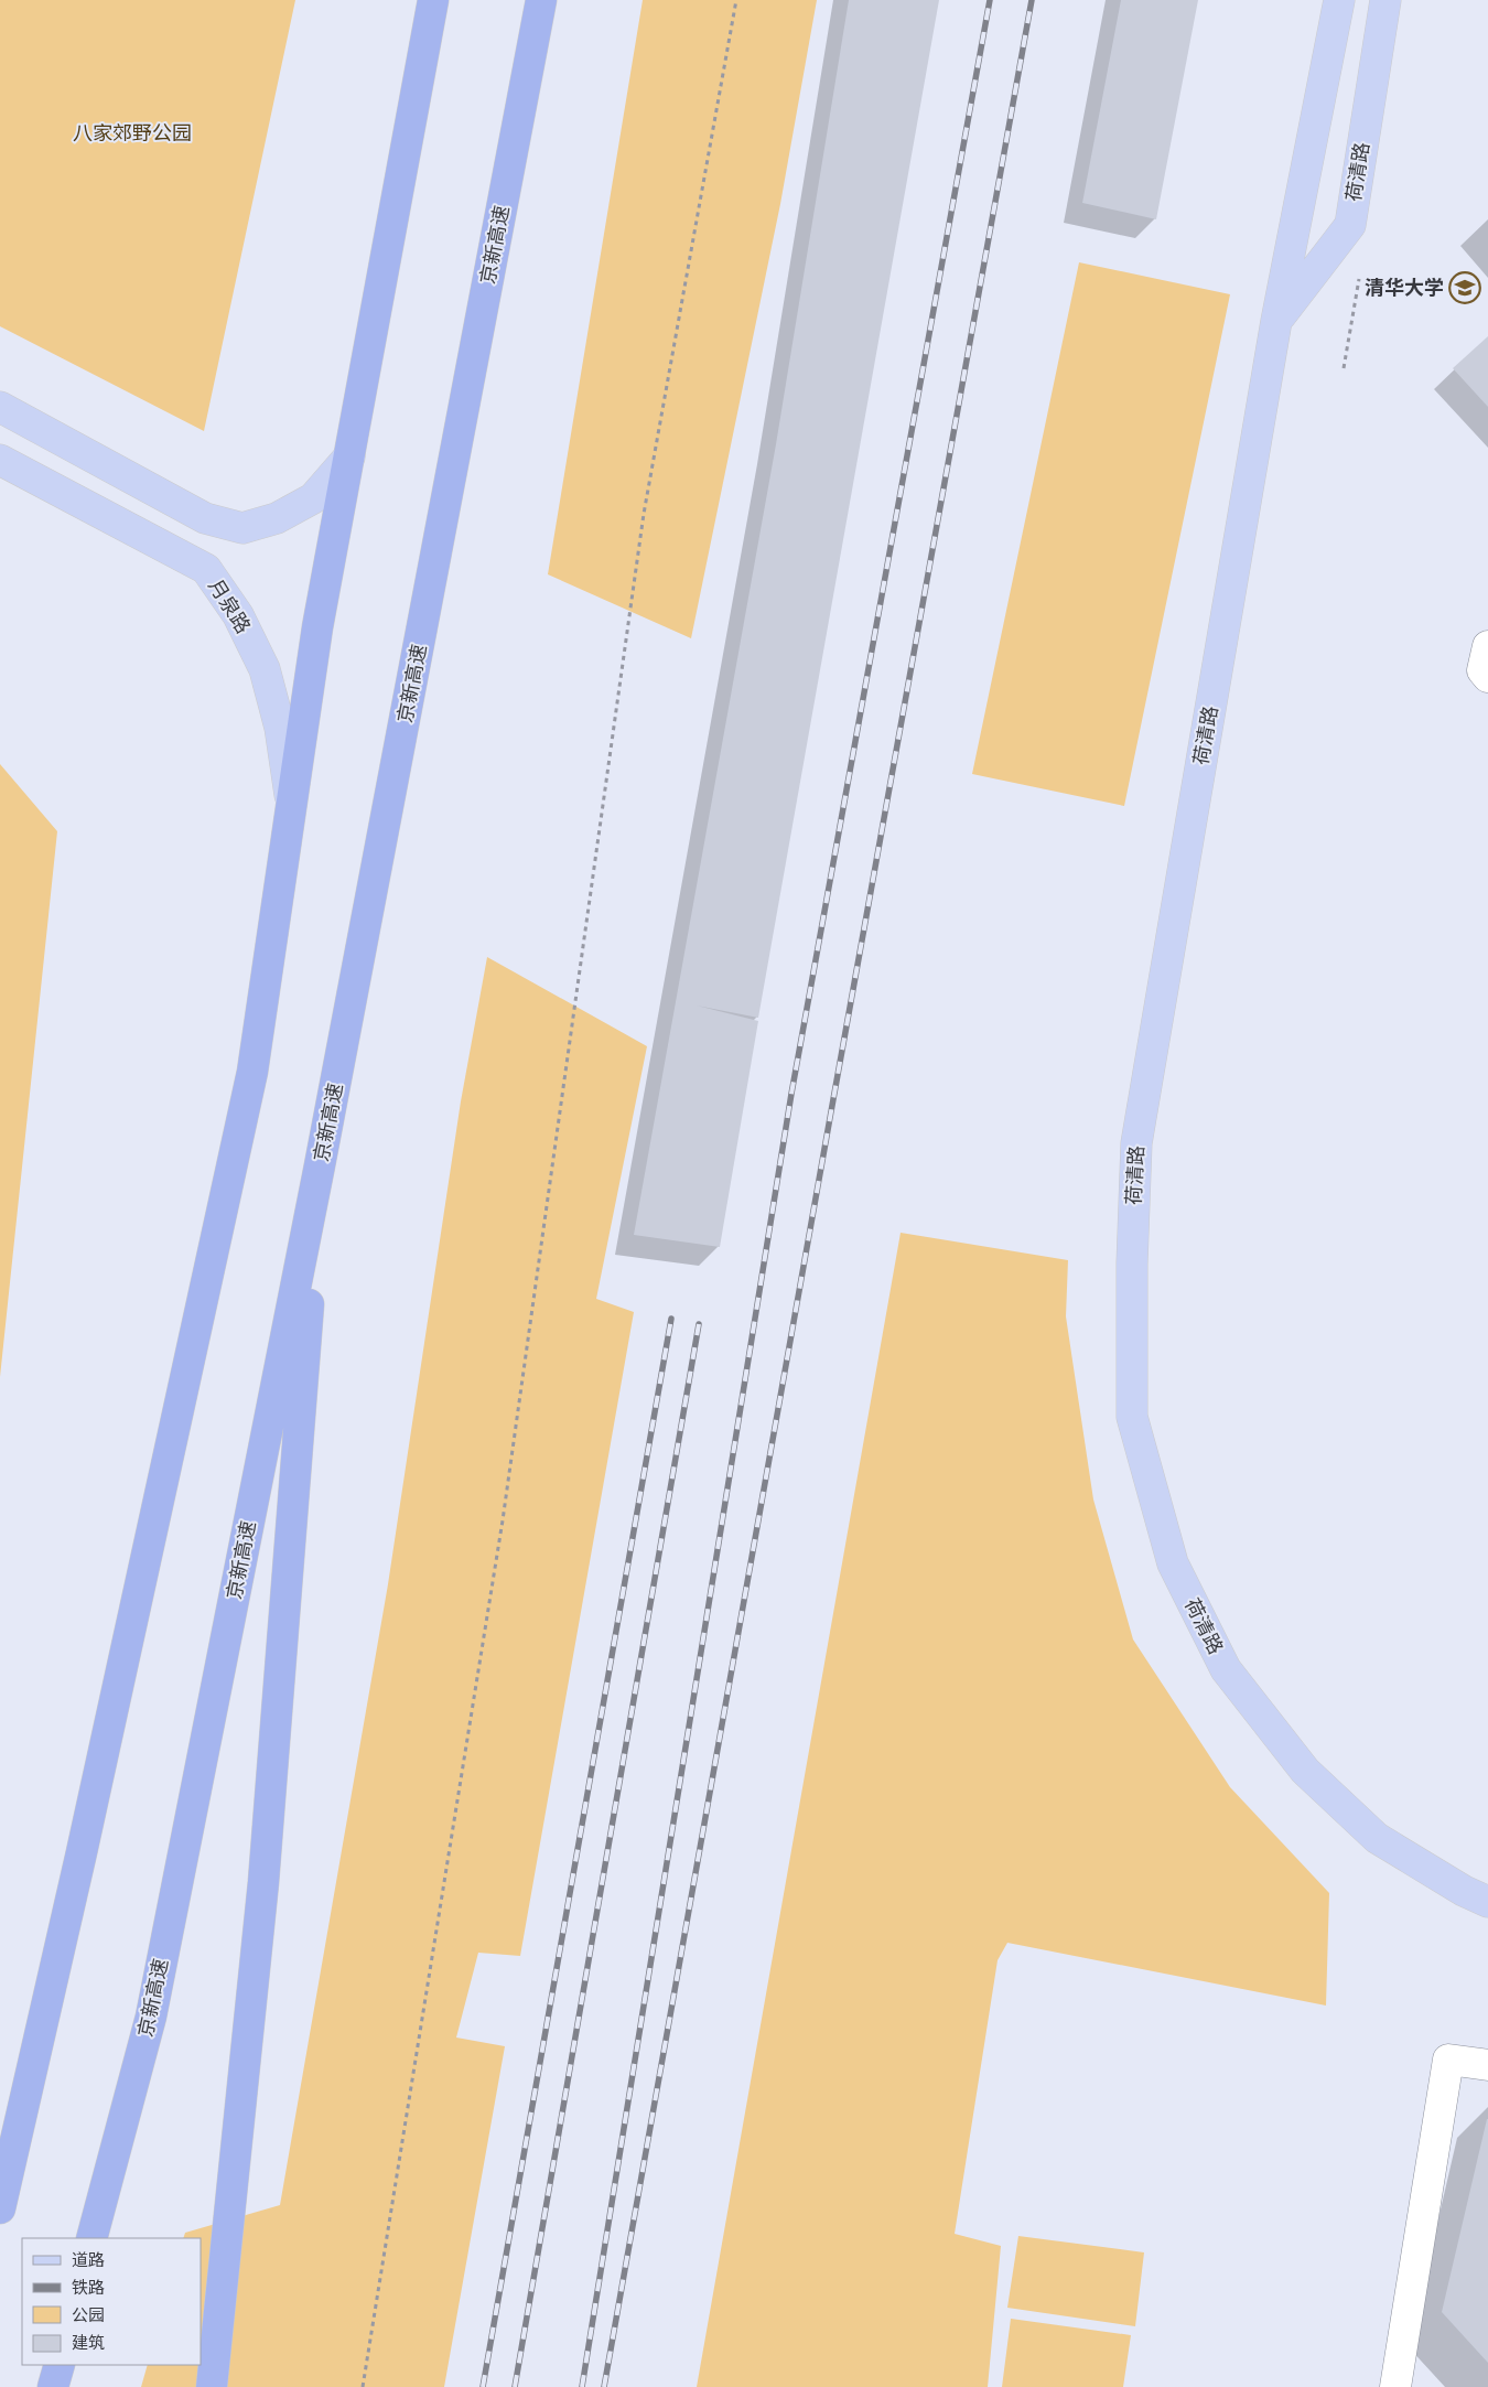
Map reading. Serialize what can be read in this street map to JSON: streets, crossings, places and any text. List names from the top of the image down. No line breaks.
{"streets":{"highway":["京新高速"],"main road":["荷清路","月泉路"]},"parks":["八家郊野公园"],"places":{"school or university":["清华大学"]},"legend":["道路","铁路","公园","建筑"]}
